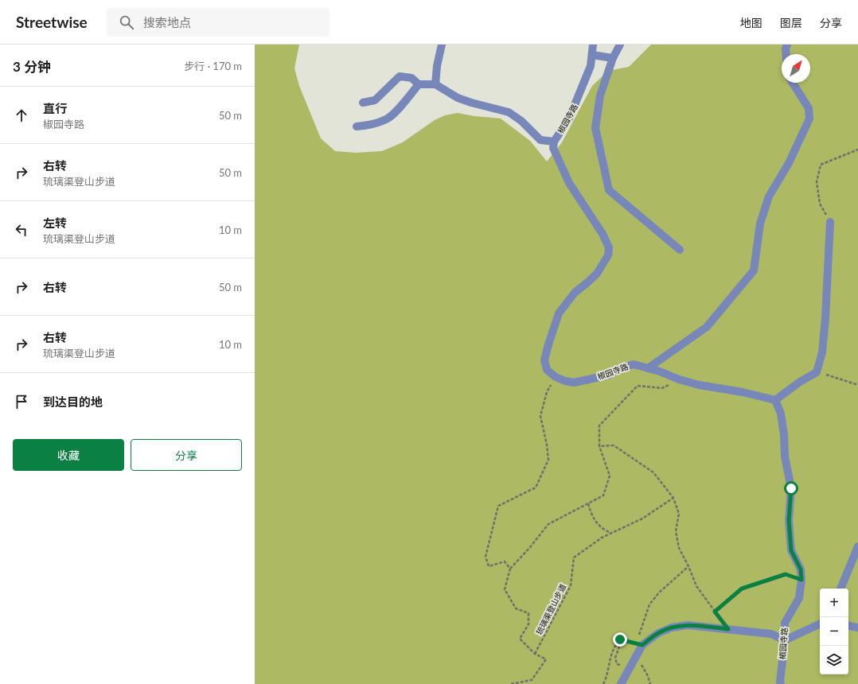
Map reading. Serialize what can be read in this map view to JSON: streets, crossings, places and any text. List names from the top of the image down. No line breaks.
{"streets":{"street":["椒园寺路"],"path":["琉璃渠登山步道"]},"crossings":[["椒园寺路","琉璃渠登山步道"]],"north":"top right","page":{"header":"Streetwise","search":"搜索地点","nav":["地图","图层","分享"],"heading":["3 分钟","步行 · 170 m"],"list":[["直行","椒园寺路","50 m"],["右转","琉璃渠登山步道","50 m"],["左转","琉璃渠登山步道","10 m"],["右转","50 m"],["右转","琉璃渠登山步道","10 m"],"到达目的地"],"buttons":["收藏","分享"],"map_buttons":["+","−"]}}
